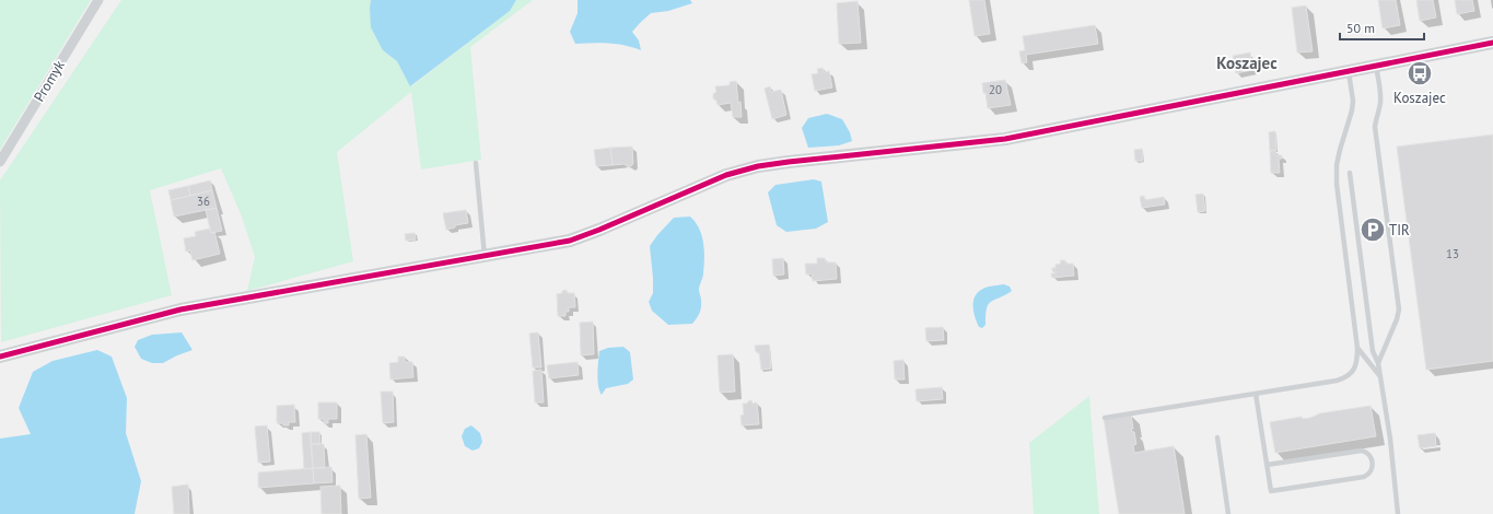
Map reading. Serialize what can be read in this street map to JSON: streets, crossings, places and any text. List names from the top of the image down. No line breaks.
{"streets":{"street":["Promyk"]},"districts":["Koszajec"],"places":{"bus stop":["Koszajec"],"parking":["TIR"]},"house_numbers":["20","36","13"],"scale_bar":"50 m"}
